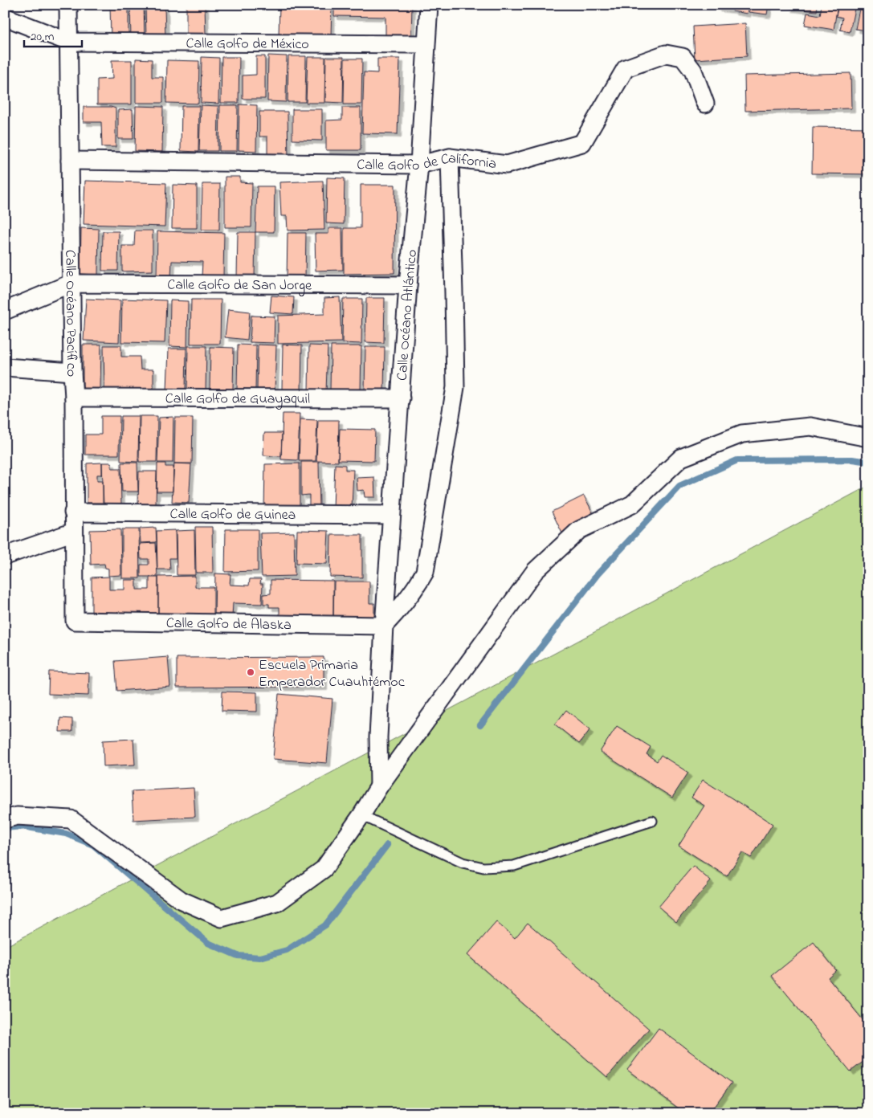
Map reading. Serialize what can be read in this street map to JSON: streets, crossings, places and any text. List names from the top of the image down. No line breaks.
{"streets":{"street":["Calle Golfo de México","Calle Golfo de California","Calle Golfo de San Jorge","Calle Océano Pacífico","Calle Océano Atlántico","Calle Golfo de Guayaquil","Calle Golfo de Guinea","Calle Golfo de Alaska"]},"crossings":[["Calle Golfo de México","Calle Océano Pacífico"],["Calle Golfo de México","Calle Océano Atlántico"],["Calle Golfo de California","Calle Océano Pacífico"],["Calle Golfo de California","Calle Océano Atlántico"],["Calle Golfo de San Jorge","Calle Océano Pacífico"],["Calle Golfo de San Jorge","Calle Océano Atlántico"],["Calle Océano Pacífico","Calle Golfo de Guayaquil"],["Calle Océano Pacífico","Calle Golfo de Guinea"],["Calle Océano Pacífico","Calle Golfo de Alaska"],["Calle Océano Atlántico","Calle Golfo de Guayaquil"],["Calle Océano Atlántico","Calle Golfo de Guinea"],["Calle Océano Atlántico","Calle Golfo de Alaska"]],"places":["Escuela Primaria Emperador Cuauhtémoc"],"scale_bar":"20 m"}
